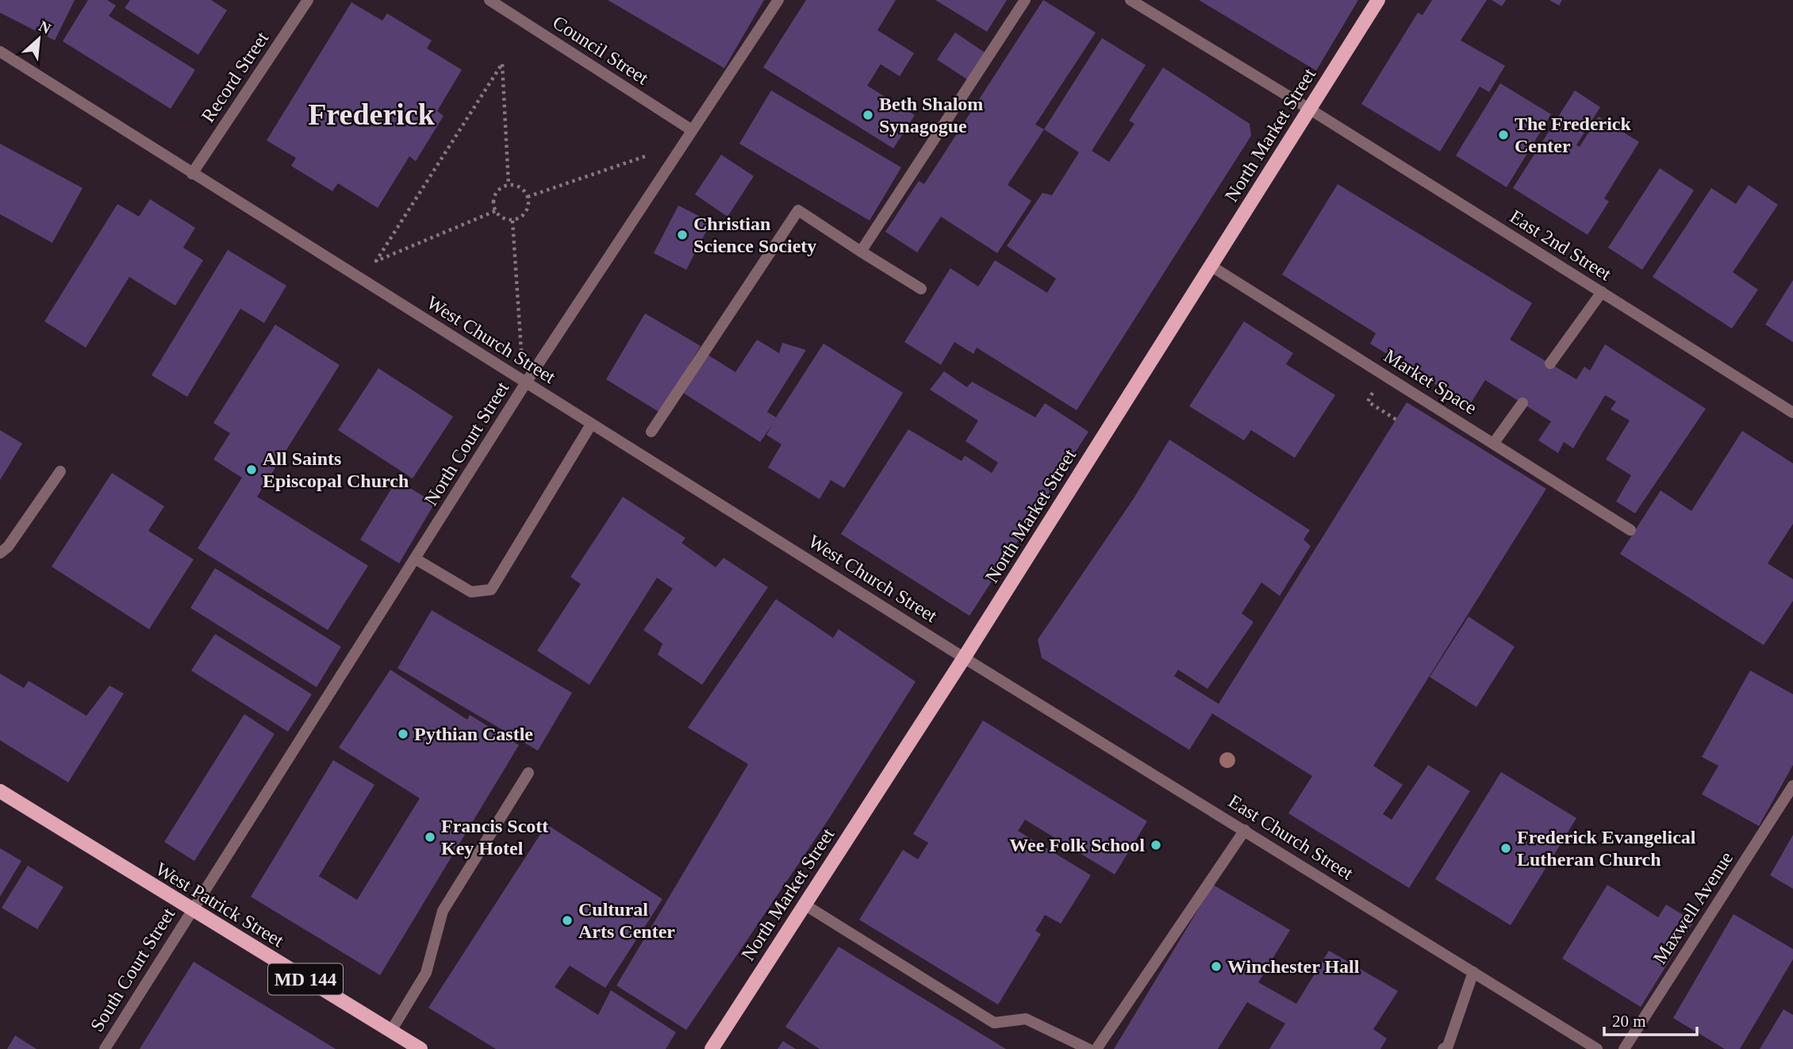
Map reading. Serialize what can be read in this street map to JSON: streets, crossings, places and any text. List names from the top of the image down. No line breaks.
{"streets":{"main road":["North Market Street","West Patrick Street","MD 144"],"street":["Council Street","Record Street","East 2nd Street","West Church Street","Market Space","North Court Street","East Church Street","Maxwell Avenue","South Court Street"]},"crossings":[["Council Street","North Court Street"],["Record Street","West Church Street"],["North Market Street","East 2nd Street"],["North Market Street","West Church Street"],["North Market Street","Market Space"],["North Market Street","East Church Street"],["West Church Street","North Court Street"],["West Church Street","East Church Street"],["North Court Street","West Patrick Street"],["North Court Street","South Court Street"],["West Patrick Street","South Court Street"]],"districts":["Frederick"],"places":["Beth Shalom Synagogue","The Frederick Center","Christian Science Society","All Saints Episcopal Church","Pythian Castle","Francis Scott Key Hotel","Wee Folk School","Frederick Evangelical Lutheran Church","Cultural Arts Center","Winchester Hall"],"scale_bar":"20 m","north":"top right"}
